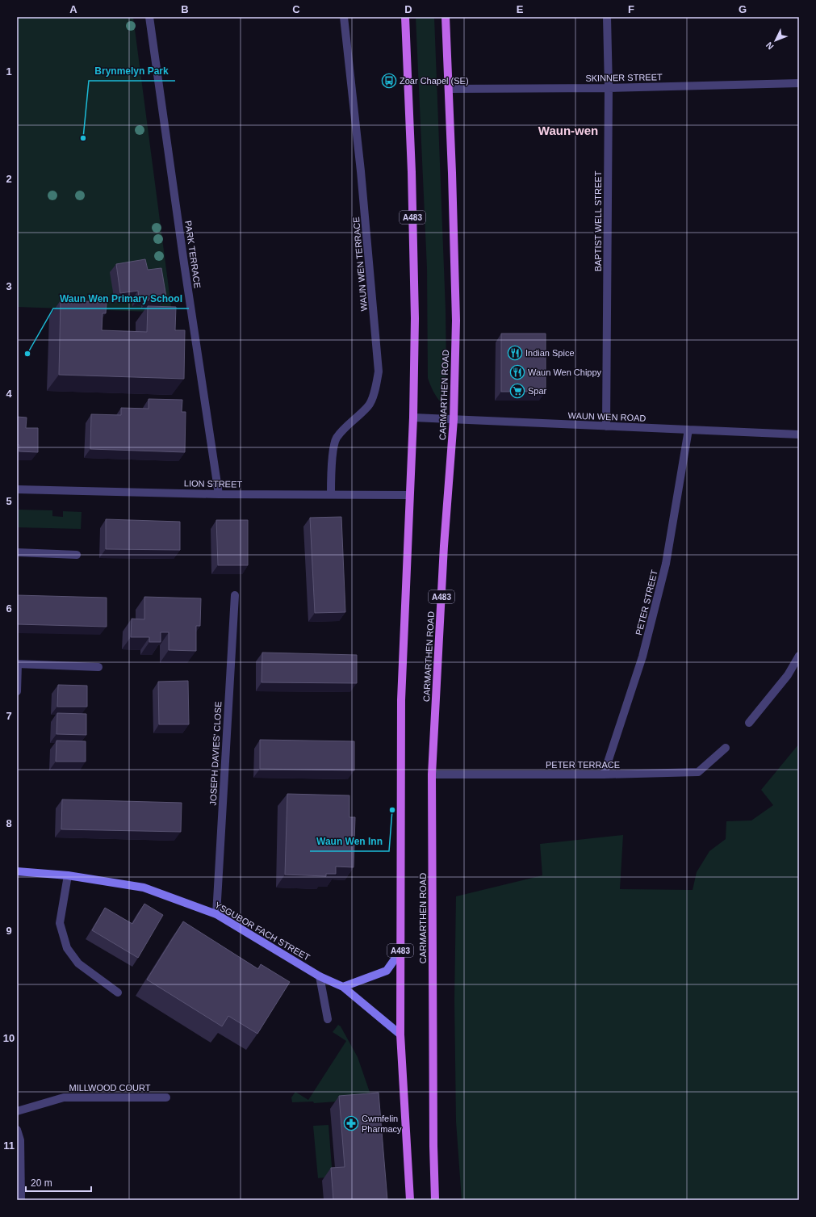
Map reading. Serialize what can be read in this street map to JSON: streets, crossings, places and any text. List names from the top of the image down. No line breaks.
{"streets":{"main road":["A483","CARMARTHEN ROAD"],"street":["SKINNER STREET","BAPTIST WELL STREET","PARK TERRACE","WAUN WEN TERRACE","WAUN WEN ROAD","LION STREET","PETER STREET","JOSEPH DAVIES' CLOSE","PETER TERRACE","YSGUBOR FACH STREET","MILLWOOD COURT"]},"crossings":[["SKINNER STREET","BAPTIST WELL STREET"],["SKINNER STREET","CARMARTHEN ROAD"],["A483","WAUN WEN ROAD"],["A483","LION STREET"],["A483","YSGUBOR FACH STREET"],["BAPTIST WELL STREET","WAUN WEN ROAD"],["PARK TERRACE","LION STREET"],["WAUN WEN TERRACE","LION STREET"],["CARMARTHEN ROAD","WAUN WEN ROAD"],["CARMARTHEN ROAD","PETER TERRACE"],["WAUN WEN ROAD","PETER STREET"],["PETER STREET","PETER TERRACE"],["JOSEPH DAVIES' CLOSE","YSGUBOR FACH STREET"]],"districts":["Waun-wen"],"places":{"bus stop":["Zoar Chapel (SE)"],"other":["Brynmelyn Park","Waun Wen Primary School","Waun Wen Inn"],"restaurant":["Indian Spice","Waun Wen Chippy"],"supermarket":["Spar"],"pharmacy":["Cwmfelin Pharmacy"]},"scale_bar":"20 m","north":"bottom left","grid":{"columns":["A","B","C","D","E","F","G"],"rows":["1","2","3","4","5","6","7","8","9","10","11"]}}
